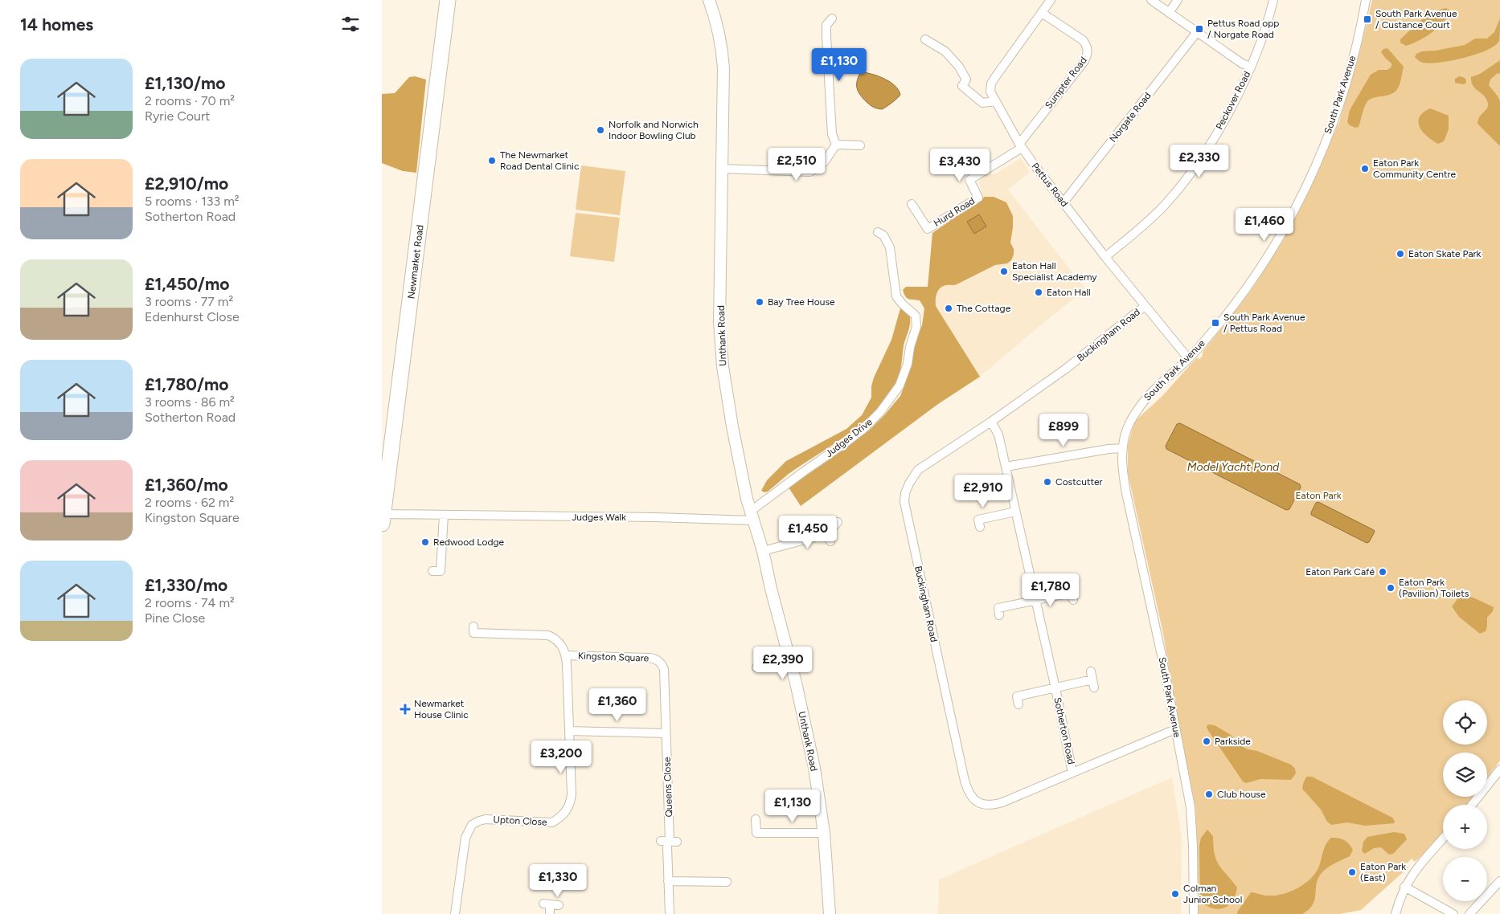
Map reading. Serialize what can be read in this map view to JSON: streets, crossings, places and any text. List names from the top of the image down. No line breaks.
{"streets":{"highway":["Newmarket Road"],"street":["Sumpter Road","South Park Avenue","Peckover Road","Norgate Road","Pettus Road","Hurd Road","Buckingham Road","Unthank Road","Judges Drive","Judges Walk","Kingston Square","Sotherton Road","Queens Close","Upton Close"]},"crossings":[["Sumpter Road","Pettus Road"],["Sumpter Road","Hurd Road"],["South Park Avenue","Pettus Road"],["South Park Avenue","Buckingham Road"],["Peckover Road","Pettus Road"],["Norgate Road","Pettus Road"],["Pettus Road","Hurd Road"],["Pettus Road","Buckingham Road"],["Newmarket Road","Judges Walk"],["Buckingham Road","Sotherton Road"],["Unthank Road","Judges Drive"],["Unthank Road","Judges Walk"],["Judges Drive","Judges Walk"],["Kingston Square","Queens Close"],["Kingston Square","Upton Close"]],"water":["Model Yacht Pond"],"parks":["Eaton Park"],"places":{"transit":["South Park Avenue / Custance Court","Pettus Road opp / Norgate Road","South Park Avenue / Pettus Road"],"other":["Norfolk and Norwich Indoor Bowling Club","The Newmarket Road Dental Clinic","Eaton Park Community Centre","Eaton Skate Park","Eaton Hall Specialist Academy","Eaton Hall","Bay Tree House","The Cottage","Costcutter","Redwood Lodge","Eaton Park Café","Eaton Park (Pavilion) Toilets","Parkside","Club house","Eaton Park (East)","Colman Junior School"],"health":["Newmarket House Clinic"]},"page":{"heading":"14 homes","list":[{"name":"£1,130/mo","note":"2 rooms · 70 m² · Ryrie Court"},{"name":"£2,910/mo","note":"5 rooms · 133 m² · Sotherton Road"},{"name":"£1,450/mo","note":"3 rooms · 77 m² · Edenhurst Close"},{"name":"£1,780/mo","note":"3 rooms · 86 m² · Sotherton Road"},{"name":"£1,360/mo","note":"2 rooms · 62 m² · Kingston Square"},{"name":"£1,330/mo","note":"2 rooms · 74 m² · Pine Close"}],"price":["£1,130","£2,330","£2,510","£3,430","£1,460","£899","£2,910","£1,450","£1,780","£2,390","£1,360","£3,200","£1,130","£1,330"],"map_buttons":["+","−"]}}
